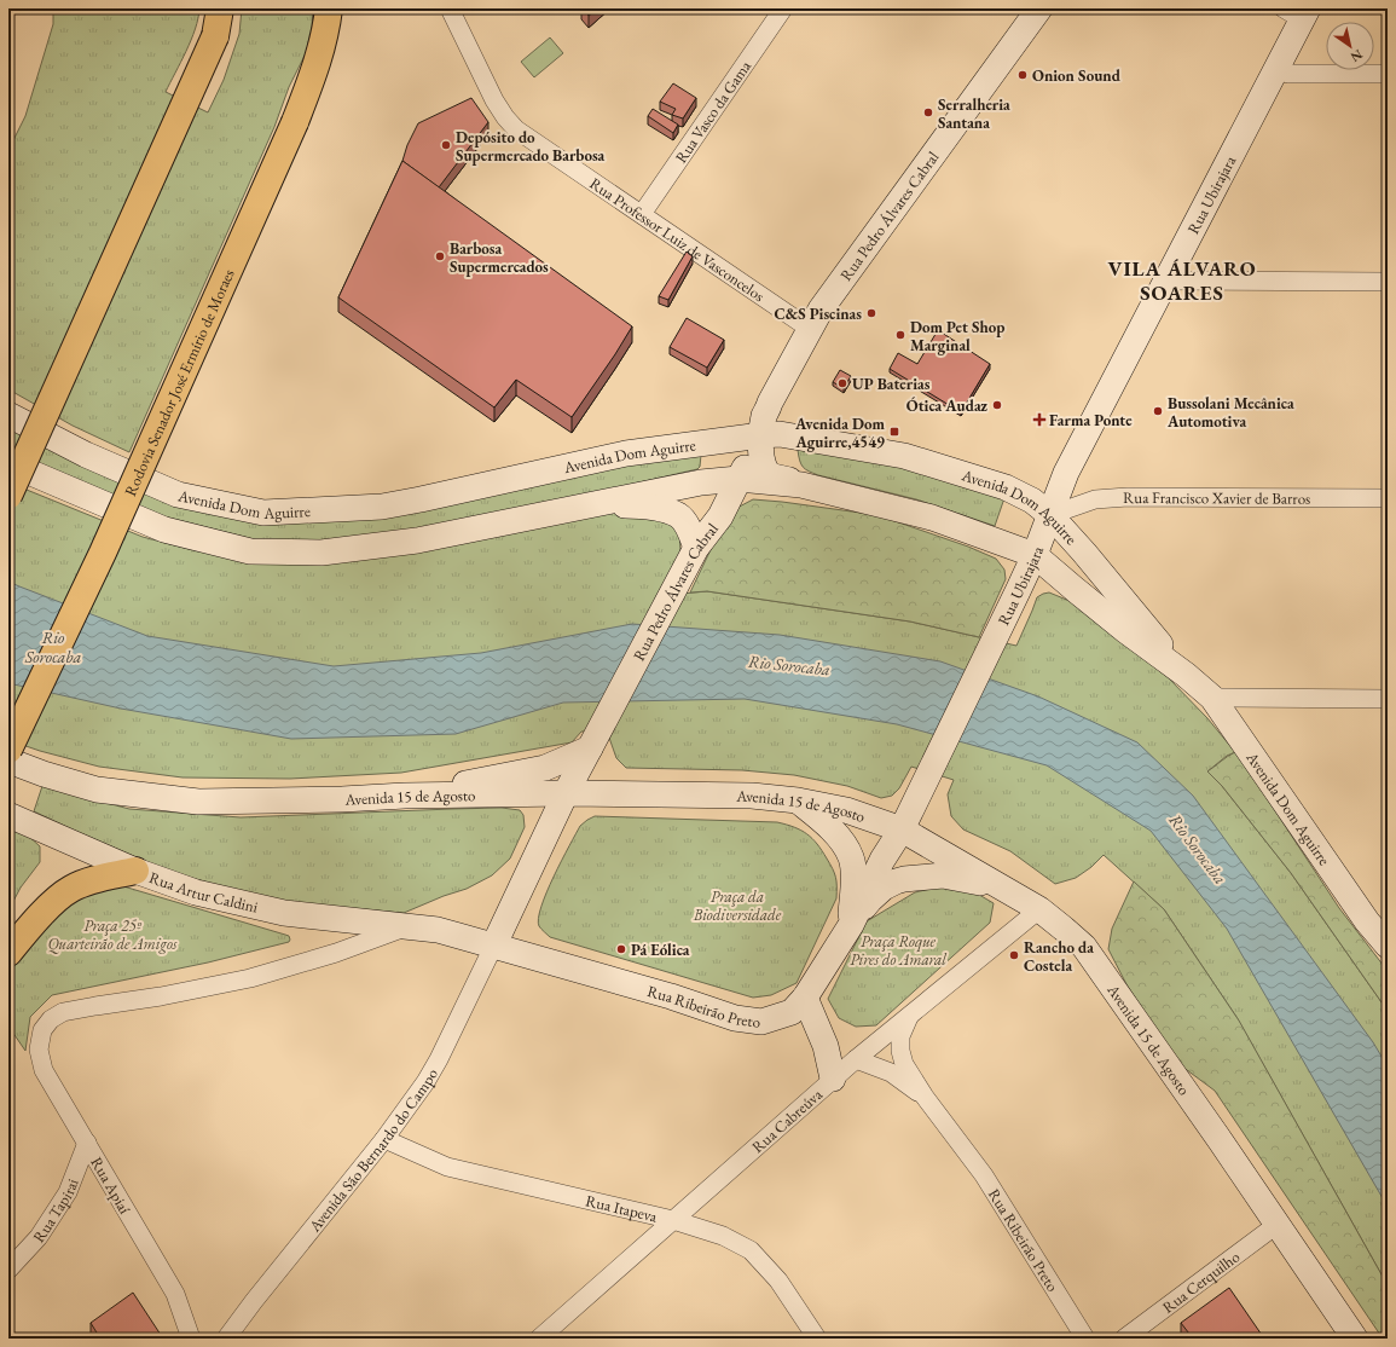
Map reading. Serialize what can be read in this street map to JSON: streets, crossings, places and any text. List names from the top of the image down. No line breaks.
{"streets":{"highway":["Rodovia Senador José Ermírio de Moraes"],"main road":["Rua Ubirajara","Rua Pedro Álvares Cabral","Avenida Dom Aguirre","Avenida 15 de Agosto","Rua Artur Caldini","Rua Ribeirão Preto"],"street":["Rua Vasco da Gama","Rua Professor Luiz de Vasconcelos","Rua Francisco Xavier de Barros","Rua Cabreúva","Avenida São Bernardo do Campo","Rua Apiaí","Rua Itapeva","Rua Tapirai","Rua Cerquilho"]},"crossings":[["Rua Vasco da Gama","Rua Professor Luiz de Vasconcelos"],["Rua Ubirajara","Avenida Dom Aguirre"],["Rua Ubirajara","Rua Francisco Xavier de Barros"],["Rua Ubirajara","Avenida 15 de Agosto"],["Rua Ubirajara","Rua Ribeirão Preto"],["Rua Pedro Álvares Cabral","Rua Professor Luiz de Vasconcelos"],["Rua Pedro Álvares Cabral","Avenida Dom Aguirre"],["Avenida Dom Aguirre","Rua Francisco Xavier de Barros"],["Avenida 15 de Agosto","Rua Ribeirão Preto"],["Avenida 15 de Agosto","Rua Cabreúva"],["Avenida 15 de Agosto","Rua Cerquilho"],["Rua Artur Caldini","Rua Ribeirão Preto"],["Rua Artur Caldini","Avenida São Bernardo do Campo"],["Rua Artur Caldini","Rua Apiaí"],["Rua Ribeirão Preto","Rua Cabreúva"],["Rua Ribeirão Preto","Avenida São Bernardo do Campo"],["Rua Cabreúva","Rua Itapeva"],["Avenida São Bernardo do Campo","Rua Itapeva"],["Rua Apiaí","Rua Tapirai"]],"districts":["VILA ÁLVARO SOARES"],"water":["Rio Sorocaba"],"parks":["Praça da Biodiversidade","Praça 25º Quarteirão de Amigos","Praça Roque Pires do Amaral"],"places":{"other":["Onion Sound","Serralheria Santana","Depósito do Supermercado Barbosa","Barbosa Supermercados","C&S Piscinas","Dom Pet Shop Marginal","UP Baterias","Ótica Audaz","Bussolani Mecânica Automotiva","Pá Eólica","Rancho da Costela"],"health":["Farma Ponte"],"transit":["Avenida Dom Aguirre,4549"]},"north":"bottom right"}
